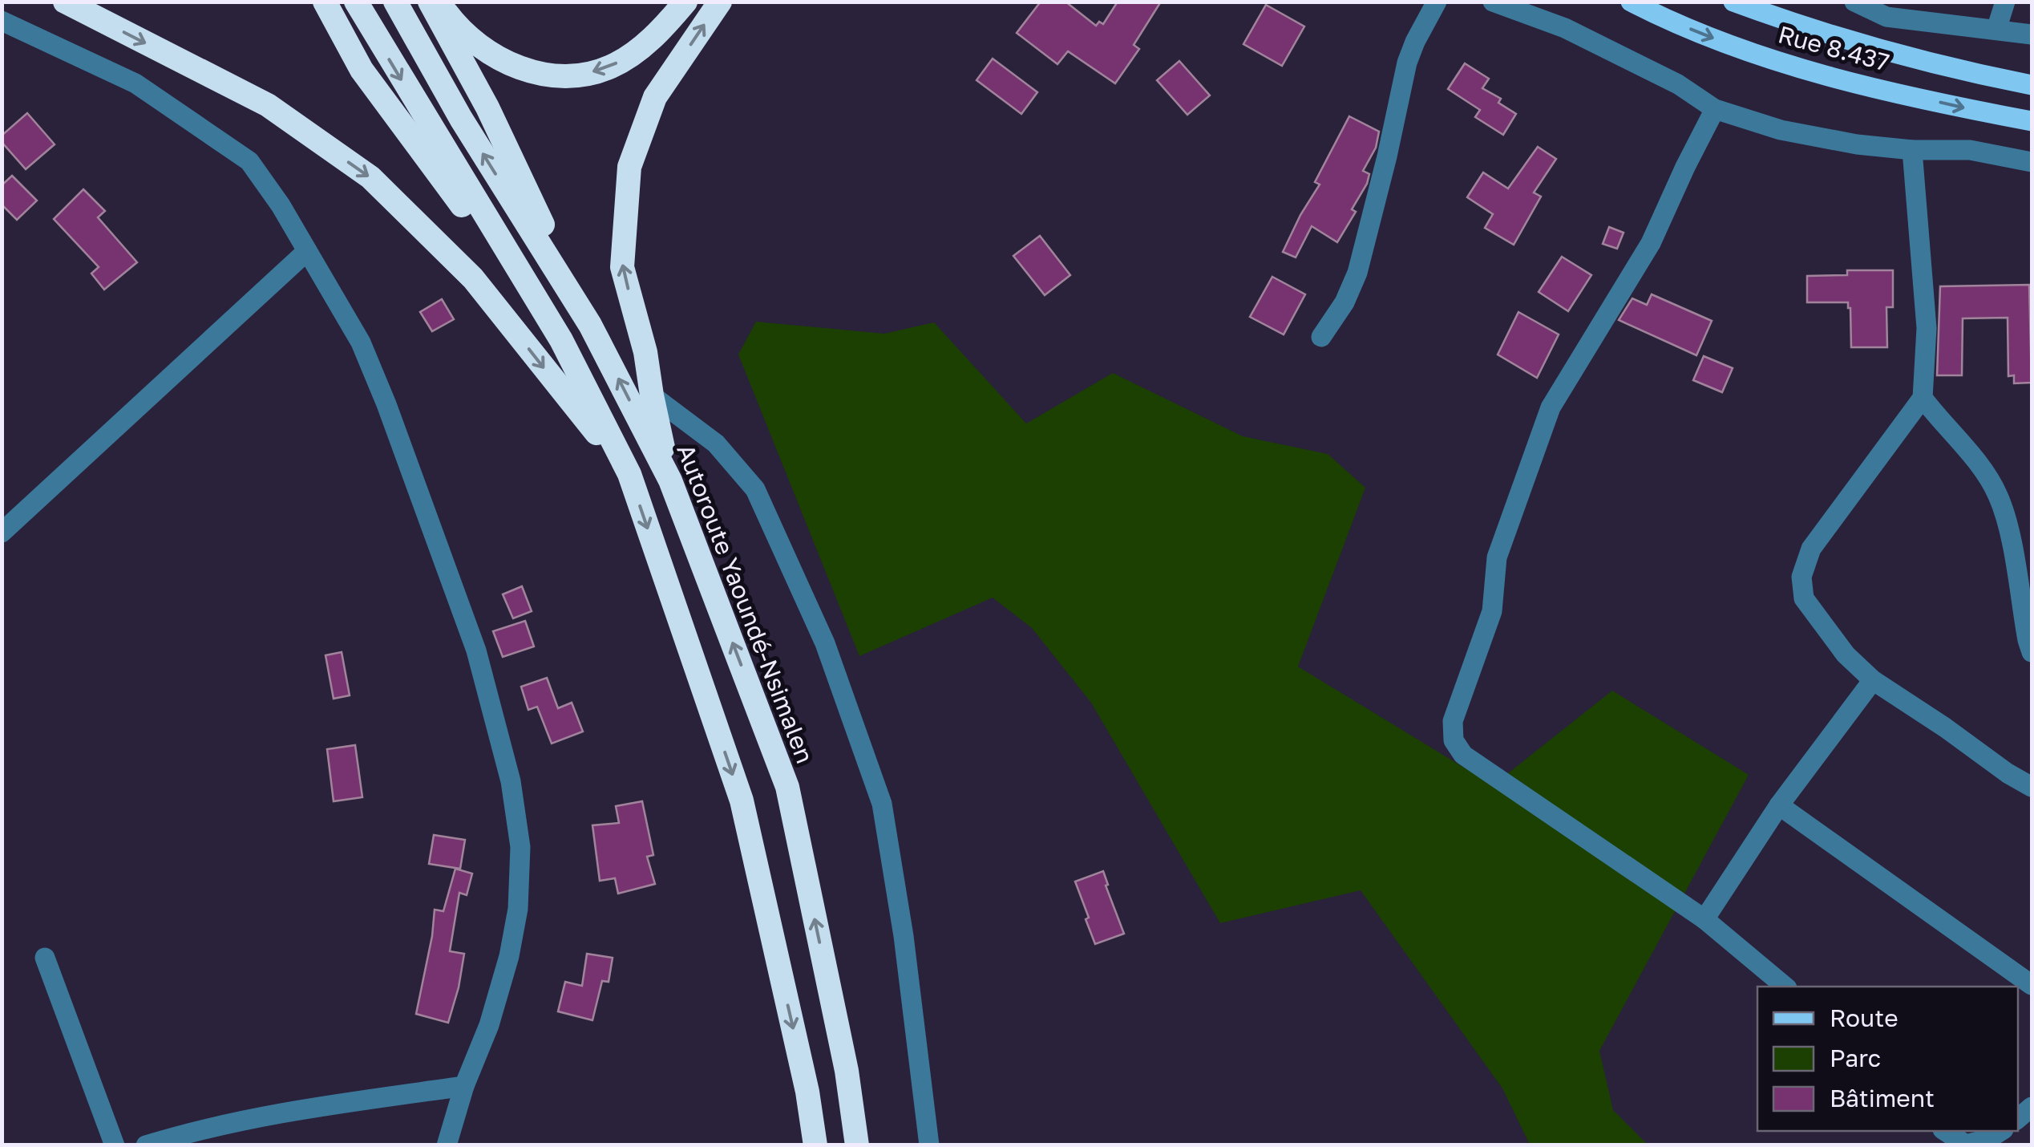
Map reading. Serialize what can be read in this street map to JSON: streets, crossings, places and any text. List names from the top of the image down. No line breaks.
{"streets":{"highway":["Autoroute Yaoundé-Nsimalen"],"main road":["Rue 8.437"]},"legend":["Route","Parc","Bâtiment"]}
